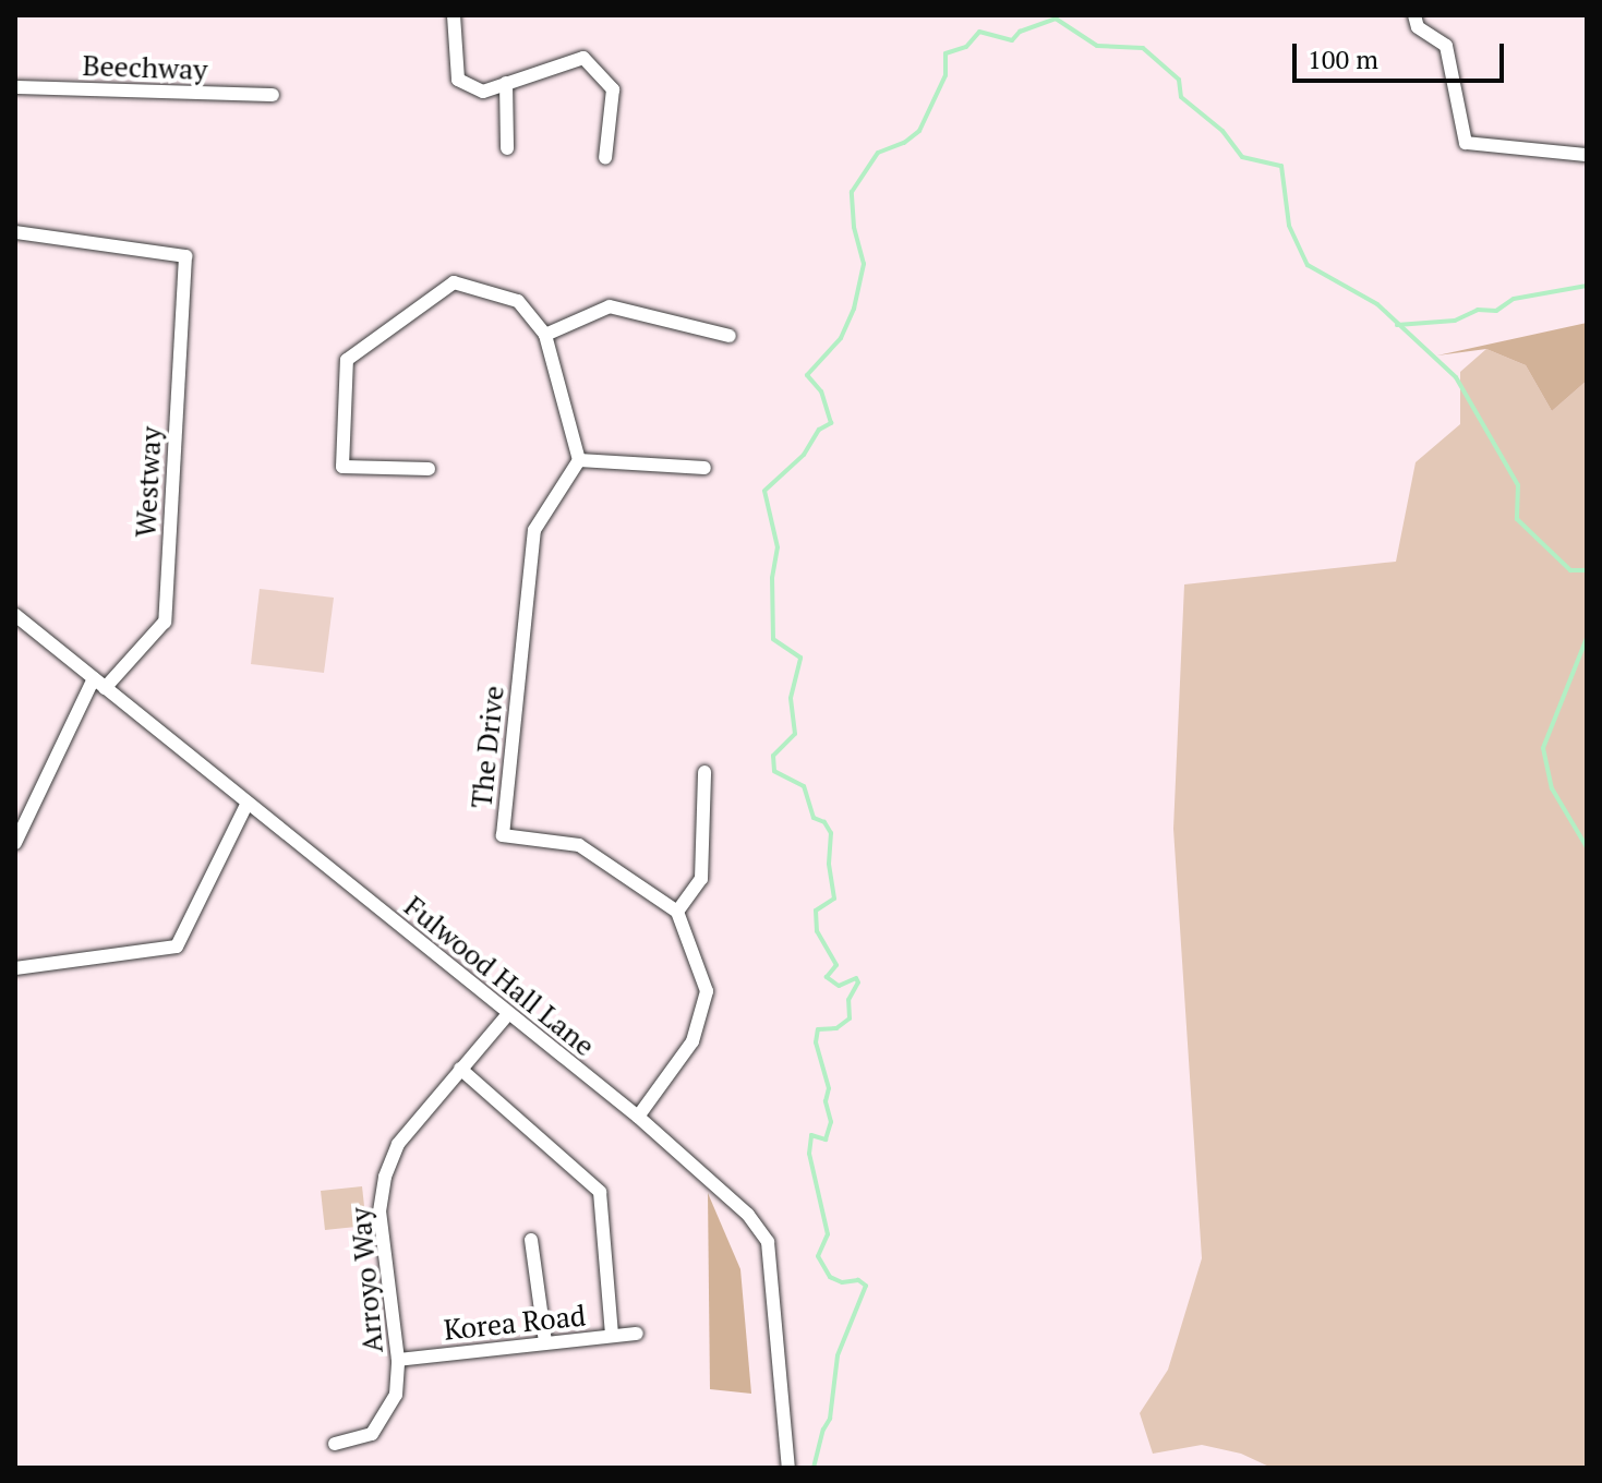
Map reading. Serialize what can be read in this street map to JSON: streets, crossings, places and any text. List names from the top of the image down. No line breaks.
{"streets":{"street":["Beechway","Westway","The Drive","Fulwood Hall Lane","Arroyo Way","Korea Road"]},"crossings":[["Westway","Fulwood Hall Lane"],["Fulwood Hall Lane","Arroyo Way"],["Arroyo Way","Korea Road"]],"scale_bar":"100 m"}
